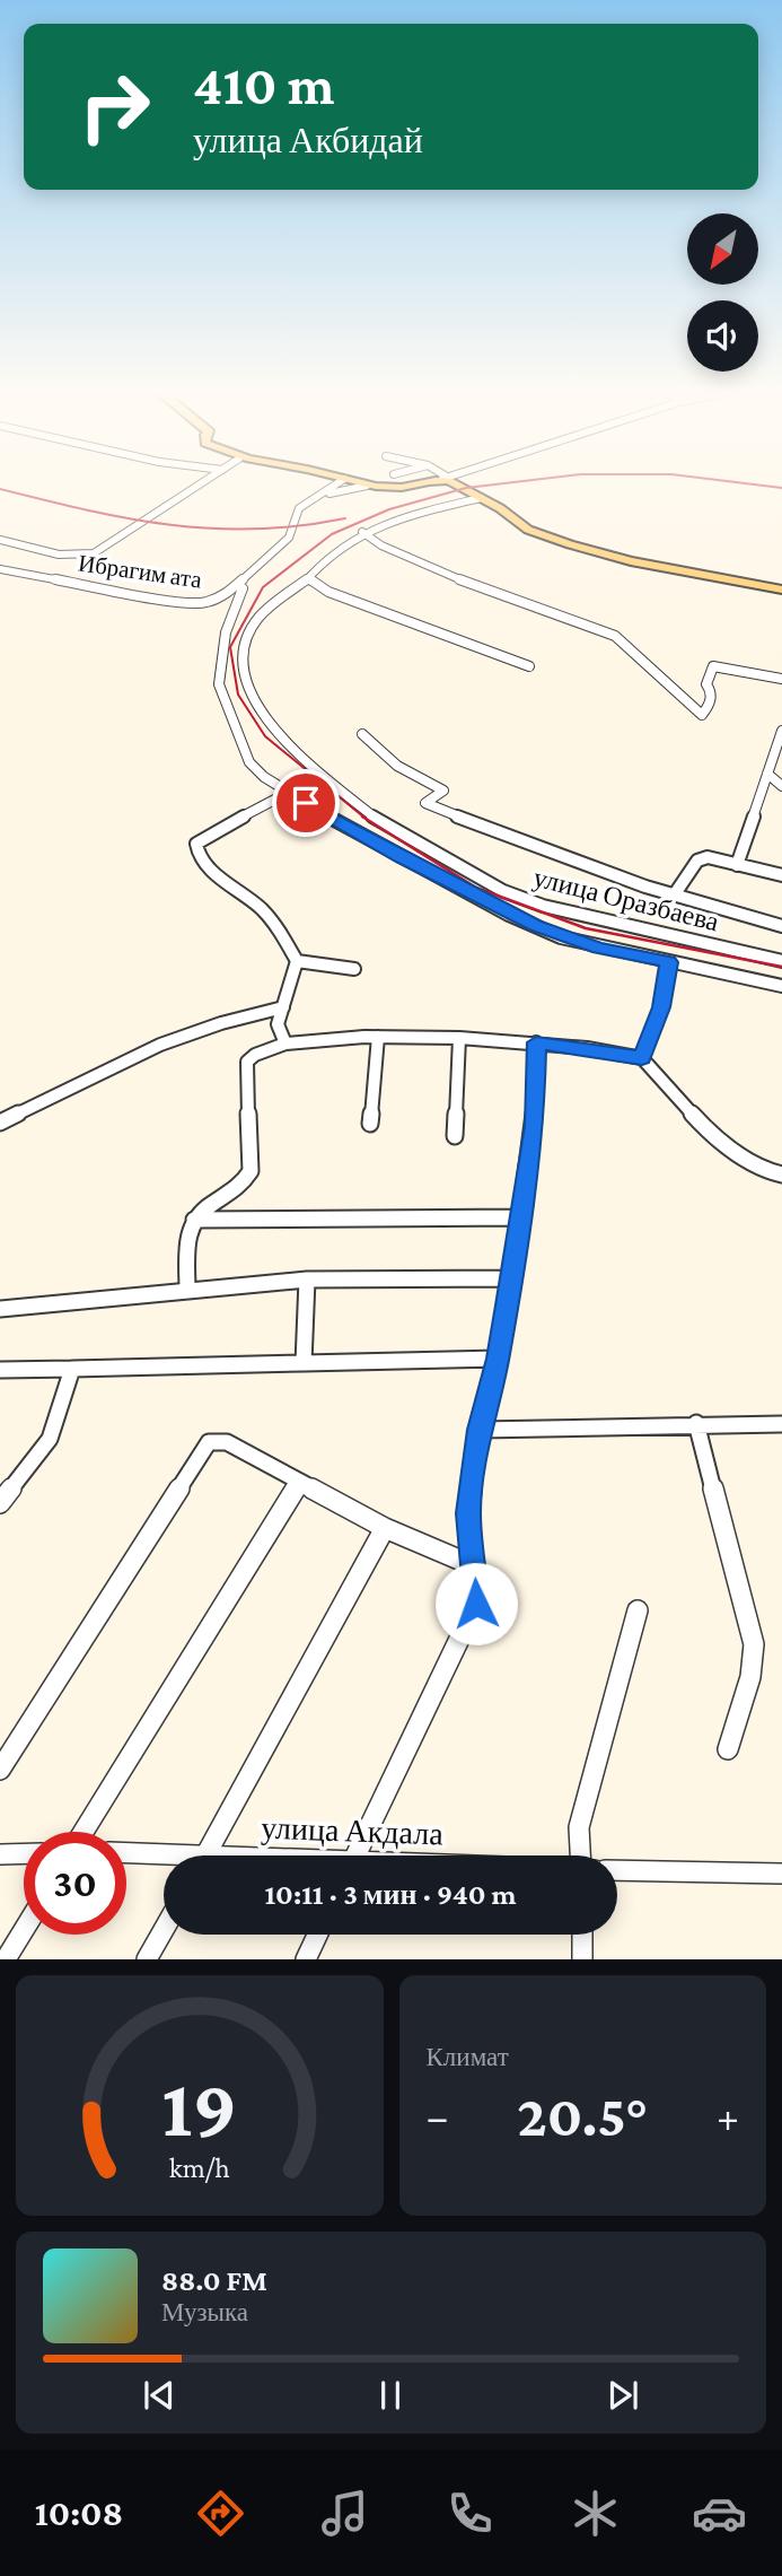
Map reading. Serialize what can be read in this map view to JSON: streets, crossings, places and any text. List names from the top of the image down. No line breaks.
{"streets":{"street":["Ибрагим ата","улица Оразбаева","улица Акдала"]},"north":"bottom left","page":{"turn":["410 m","улица Акбидай"],"limit":"30","trip":"10:11 · 3 мин · 940 m","tile":"Климат","heat":["−","20.5°","+"],"song":["88.0 FM","Музыка"],"tabs":"10:08","gauge":["19","km/h"]}}
